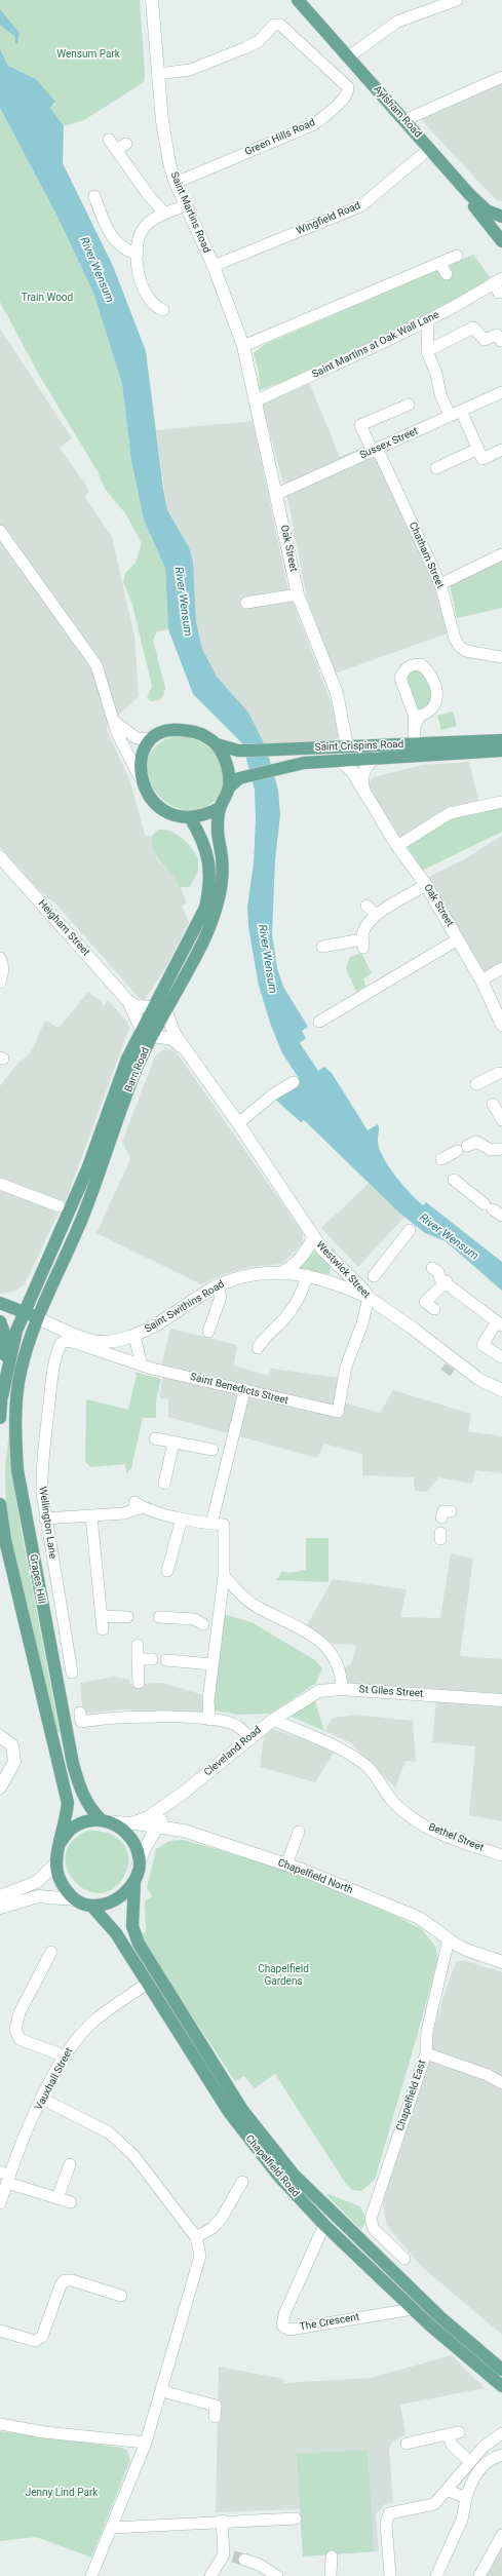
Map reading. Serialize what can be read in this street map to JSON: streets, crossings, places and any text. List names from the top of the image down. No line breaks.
{"streets":{"main road":["Aylsham Road","Saint Crispins Road","Barn Road","Grapes Hill","Chapelfield Road"],"street":["Green Hills Road","Saint Martins Road","Wingfield Road","Saint Martins at Oak Wall Lane","Sussex Street","Oak Street","Chatham Street","Heigham Street","Westwick Street","Saint Swithins Road","Saint Benedicts Street","Wellington Lane","St Giles Street","Cleveland Road","Bethel Street","Chapelfield North","Vauxhall Street","Chapelfield East","The Crescent"]},"crossings":[["Aylsham Road","Wingfield Road"],["Green Hills Road","Saint Martins Road"],["Saint Martins Road","Wingfield Road"],["Saint Martins Road","Oak Street"],["Saint Martins at Oak Wall Lane","Oak Street"],["Sussex Street","Oak Street"],["Sussex Street","Chatham Street"],["Oak Street","Saint Crispins Road"],["Saint Crispins Road","Barn Road"],["Heigham Street","Barn Road"],["Heigham Street","Westwick Street"],["Barn Road","Westwick Street"],["Barn Road","Grapes Hill"],["Westwick Street","Saint Swithins Road"],["Westwick Street","Saint Benedicts Street"],["Saint Swithins Road","Saint Benedicts Street"],["Saint Benedicts Street","Wellington Lane"],["Grapes Hill","Cleveland Road"],["Grapes Hill","Chapelfield Road"],["St Giles Street","Cleveland Road"],["Cleveland Road","Bethel Street"],["Cleveland Road","Chapelfield North"],["Cleveland Road","Chapelfield Road"],["Chapelfield North","Chapelfield East"],["Vauxhall Street","Chapelfield Road"],["Chapelfield Road","The Crescent"]],"water":["River Wensum"],"parks":["Wensum Park","Train Wood","Chapelfield Gardens","Jenny Lind Park"]}
